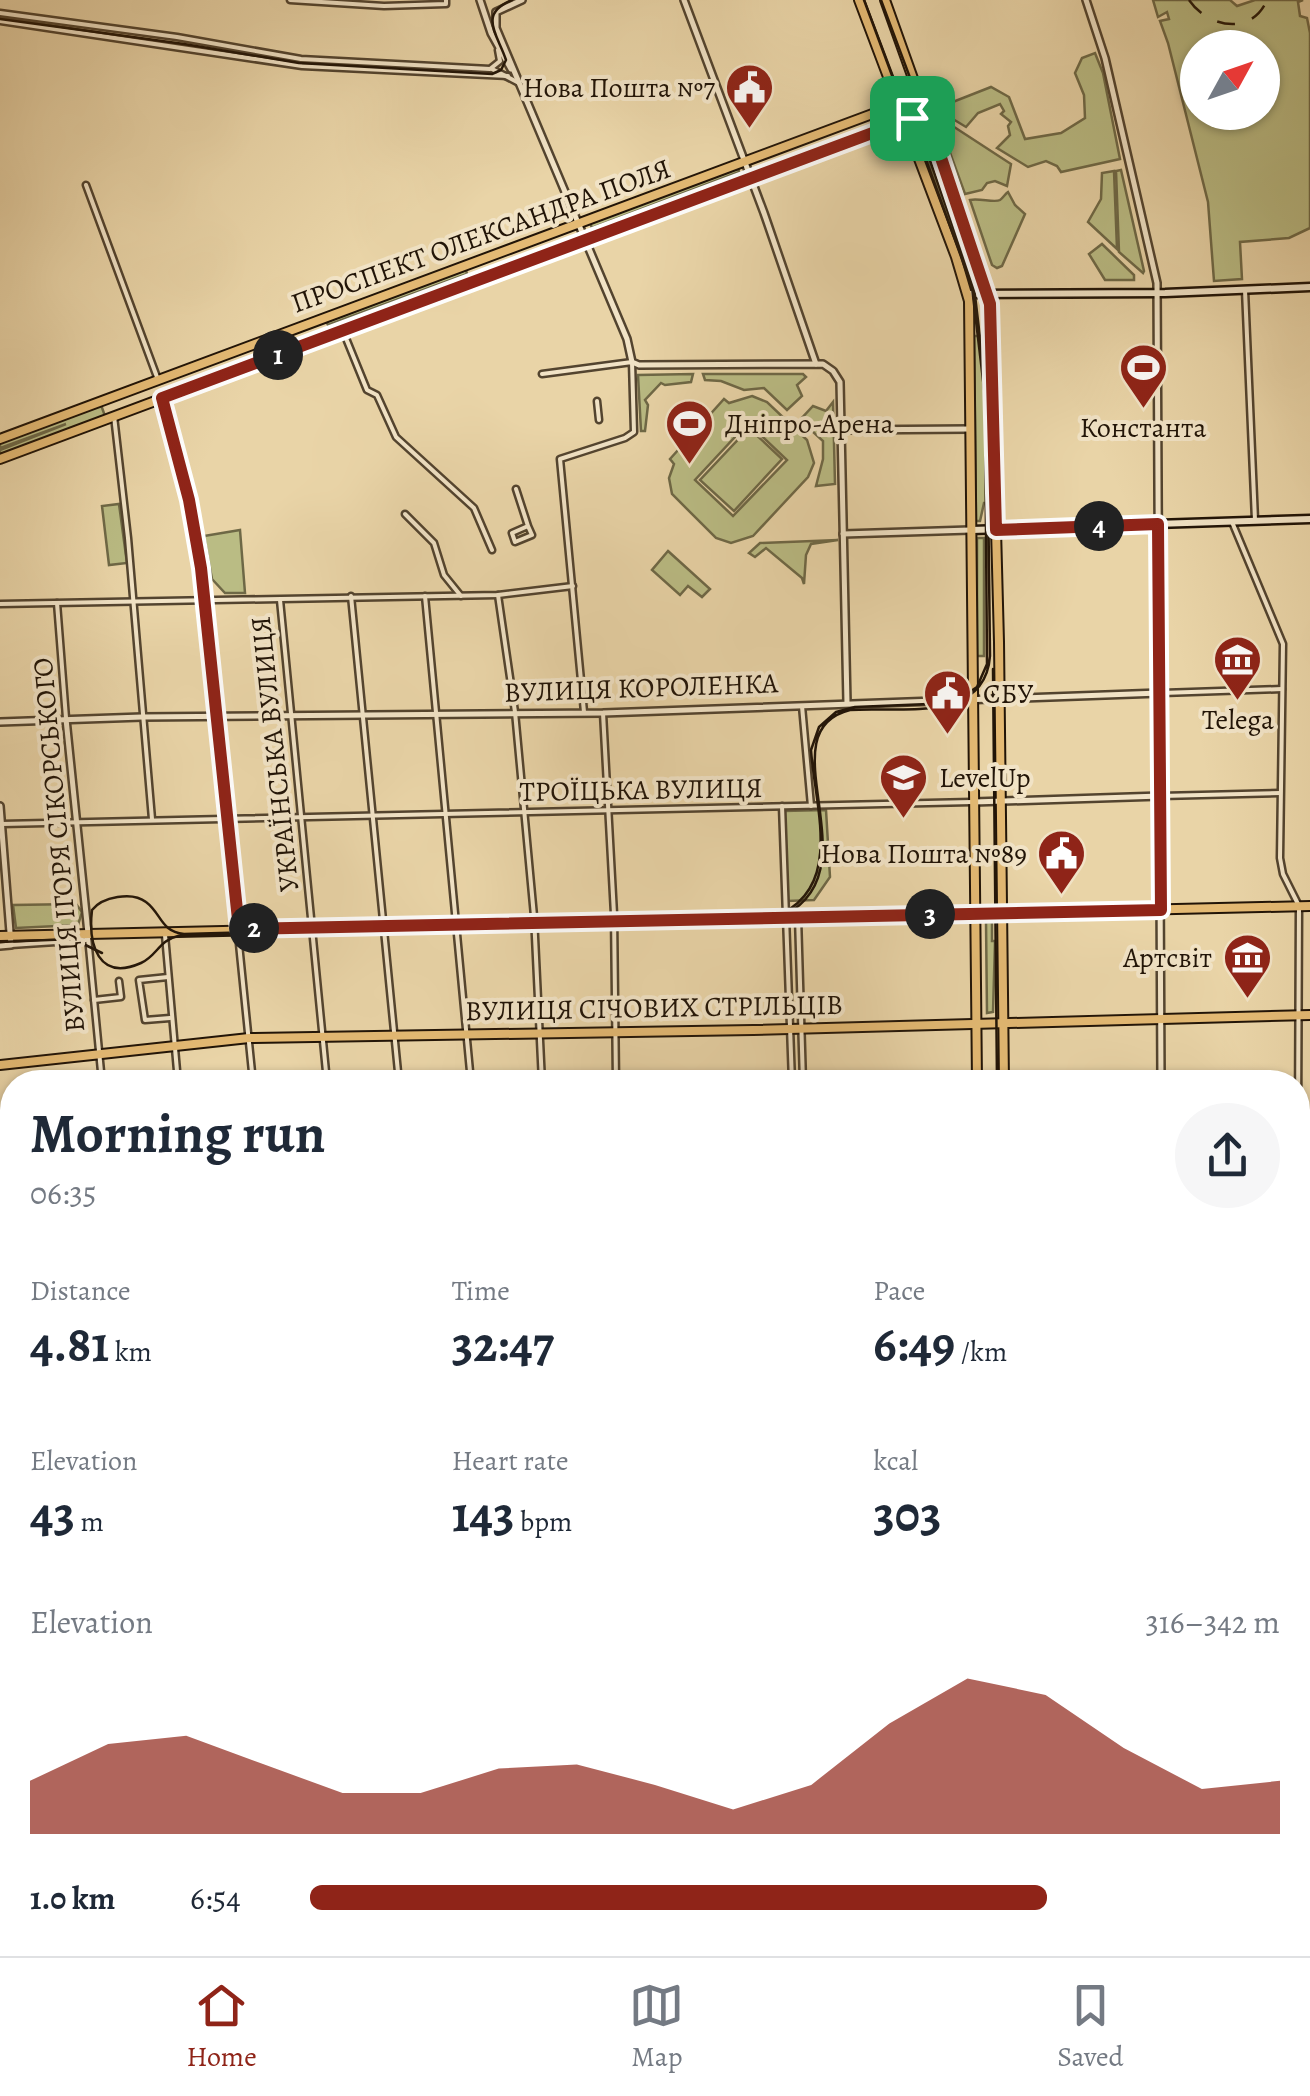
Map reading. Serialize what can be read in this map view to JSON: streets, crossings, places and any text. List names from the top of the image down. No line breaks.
{"streets":{"main road":["ПРОСПЕКТ ОЛЕКСАНДРА ПОЛЯ","ВУЛИЦЯ СІЧОВИХ СТРІЛЬЦІВ"],"street":["ВУЛИЦЯ КОРОЛЕНКА","УКРАЇНСЬКА ВУЛИЦЯ","ТРОЇЦЬКА ВУЛИЦЯ","ВУЛИЦЯ ІГОРЯ СІКОРСЬКОГО"]},"crossings":[["ВУЛИЦЯ КОРОЛЕНКА","УКРАЇНСЬКА ВУЛИЦЯ"],["ВУЛИЦЯ КОРОЛЕНКА","ВУЛИЦЯ ІГОРЯ СІКОРСЬКОГО"],["УКРАЇНСЬКА ВУЛИЦЯ","ТРОЇЦЬКА ВУЛИЦЯ"],["УКРАЇНСЬКА ВУЛИЦЯ","ВУЛИЦЯ СІЧОВИХ СТРІЛЬЦІВ"],["ТРОЇЦЬКА ВУЛИЦЯ","ВУЛИЦЯ ІГОРЯ СІКОРСЬКОГО"],["ВУЛИЦЯ ІГОРЯ СІКОРСЬКОГО","ВУЛИЦЯ СІЧОВИХ СТРІЛЬЦІВ"]],"places":{"public building":["Нова Пошта №7","СБУ","Нова Пошта №89"],"sports":["Константа","Дніпро-Арена"],"museum":["Telega","Артсвіт"],"school or university":["LevelUp"]},"north":"top right","page":{"pins":["1","4","3","2"],"heading":["Morning run","06:35"],"stats":[["Distance","4.81 km"],["Time","32:47"],["Pace","6:49 /km"],["Elevation","43 m"],["Heart rate","143 bpm"],["kcal","303"]],"chart":["Elevation","316–342 m"],"list":[{"name":"1.0 km","note":"6:54"}],"tabs":["Home","Map","Saved"]}}
